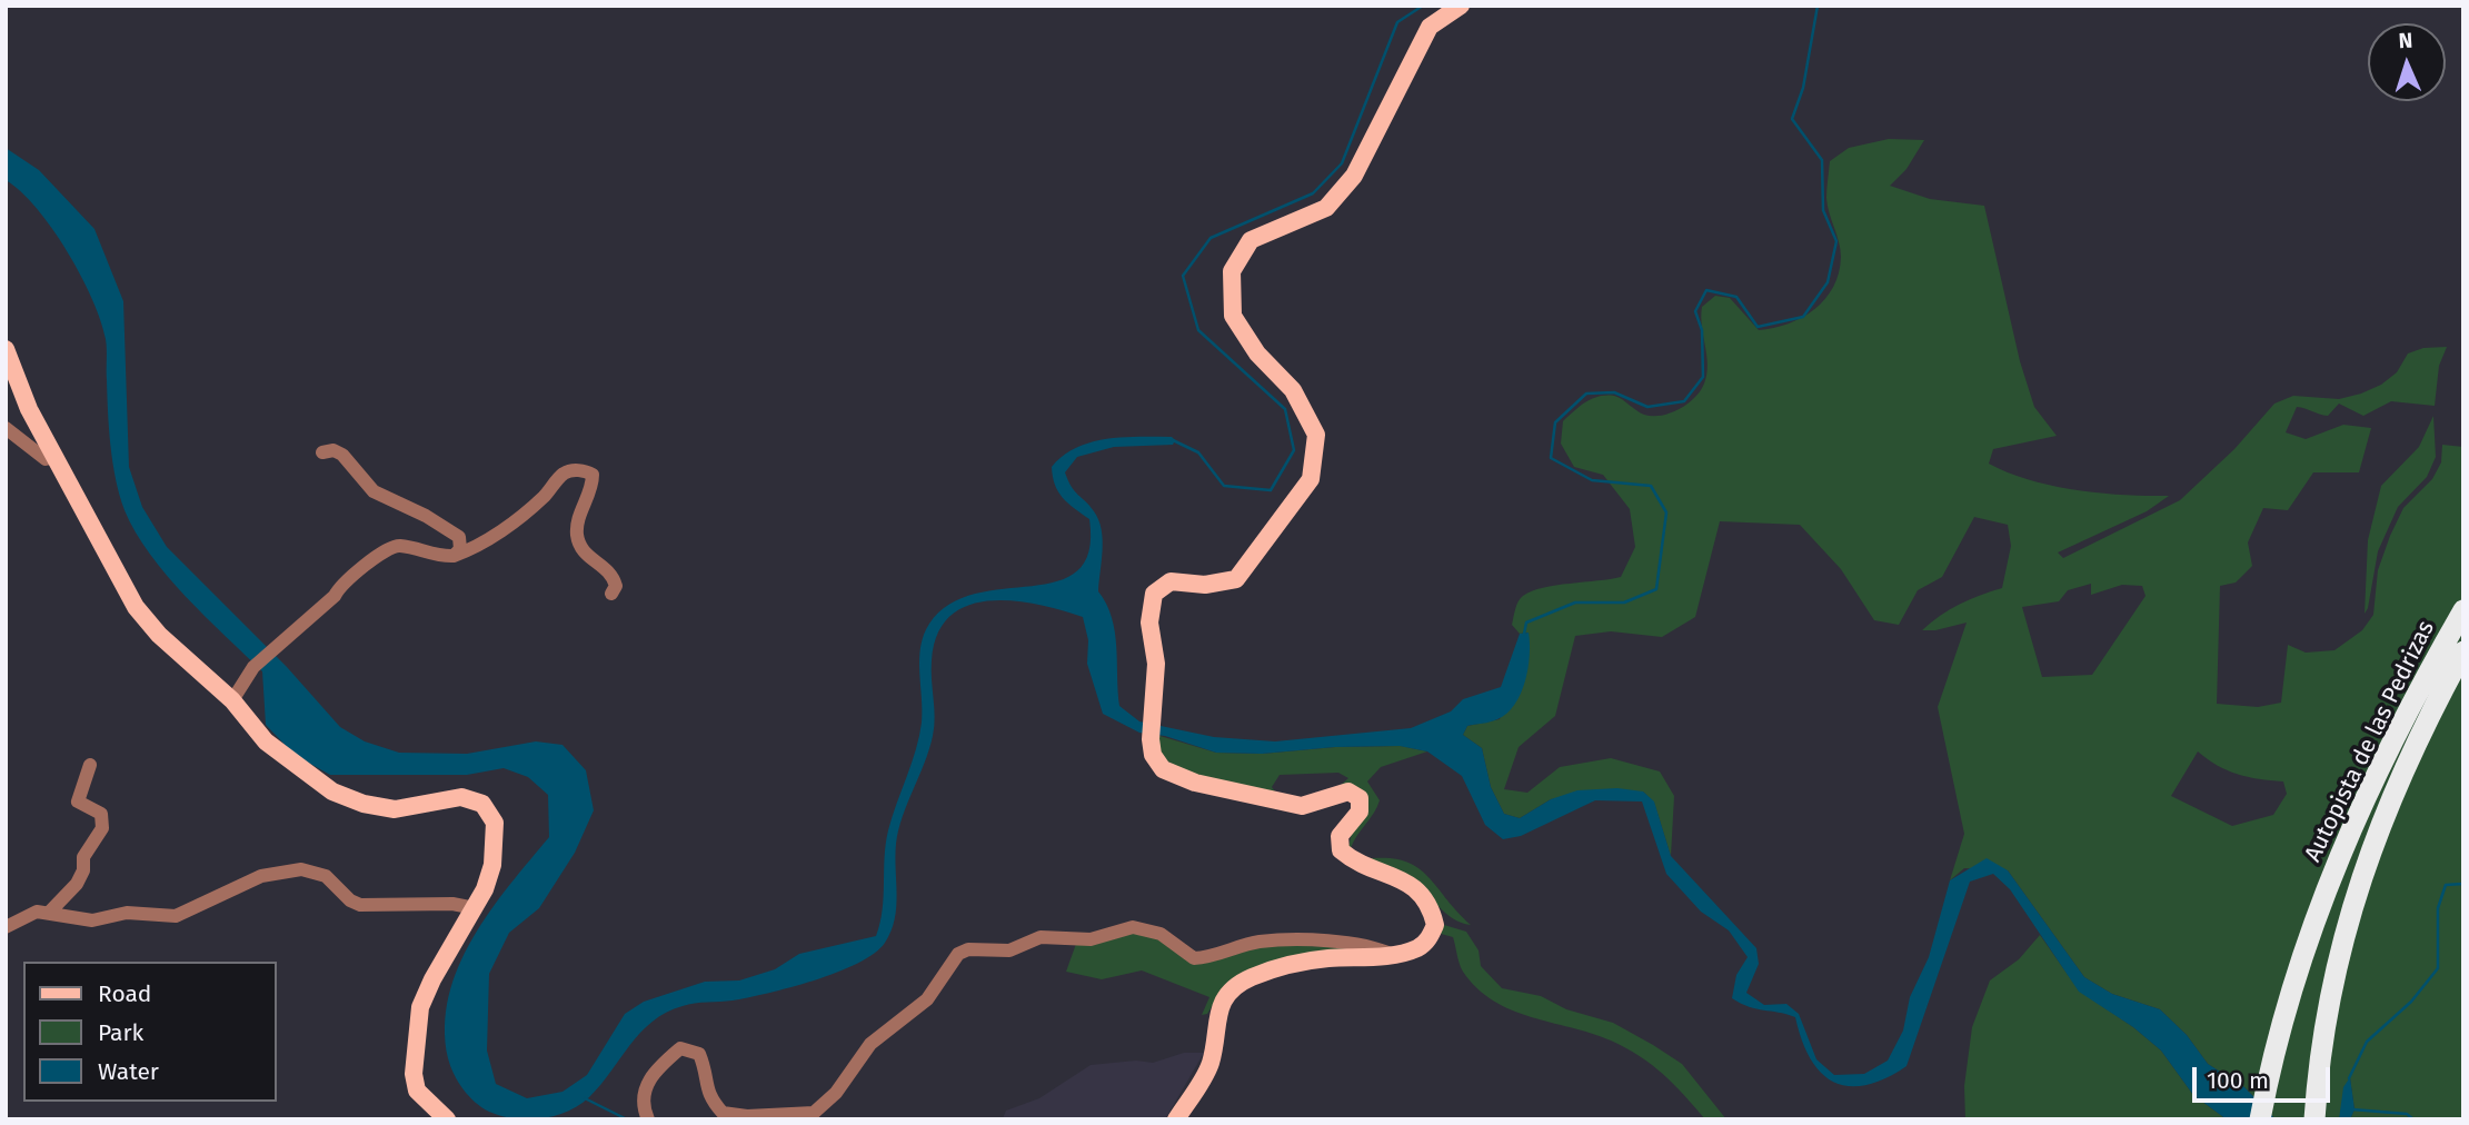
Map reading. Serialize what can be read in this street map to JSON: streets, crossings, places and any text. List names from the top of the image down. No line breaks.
{"streets":{"highway":["Autopista de las Pedrizas"]},"legend":["Road","Park","Water"],"scale_bar":"100 m","north":"top"}
